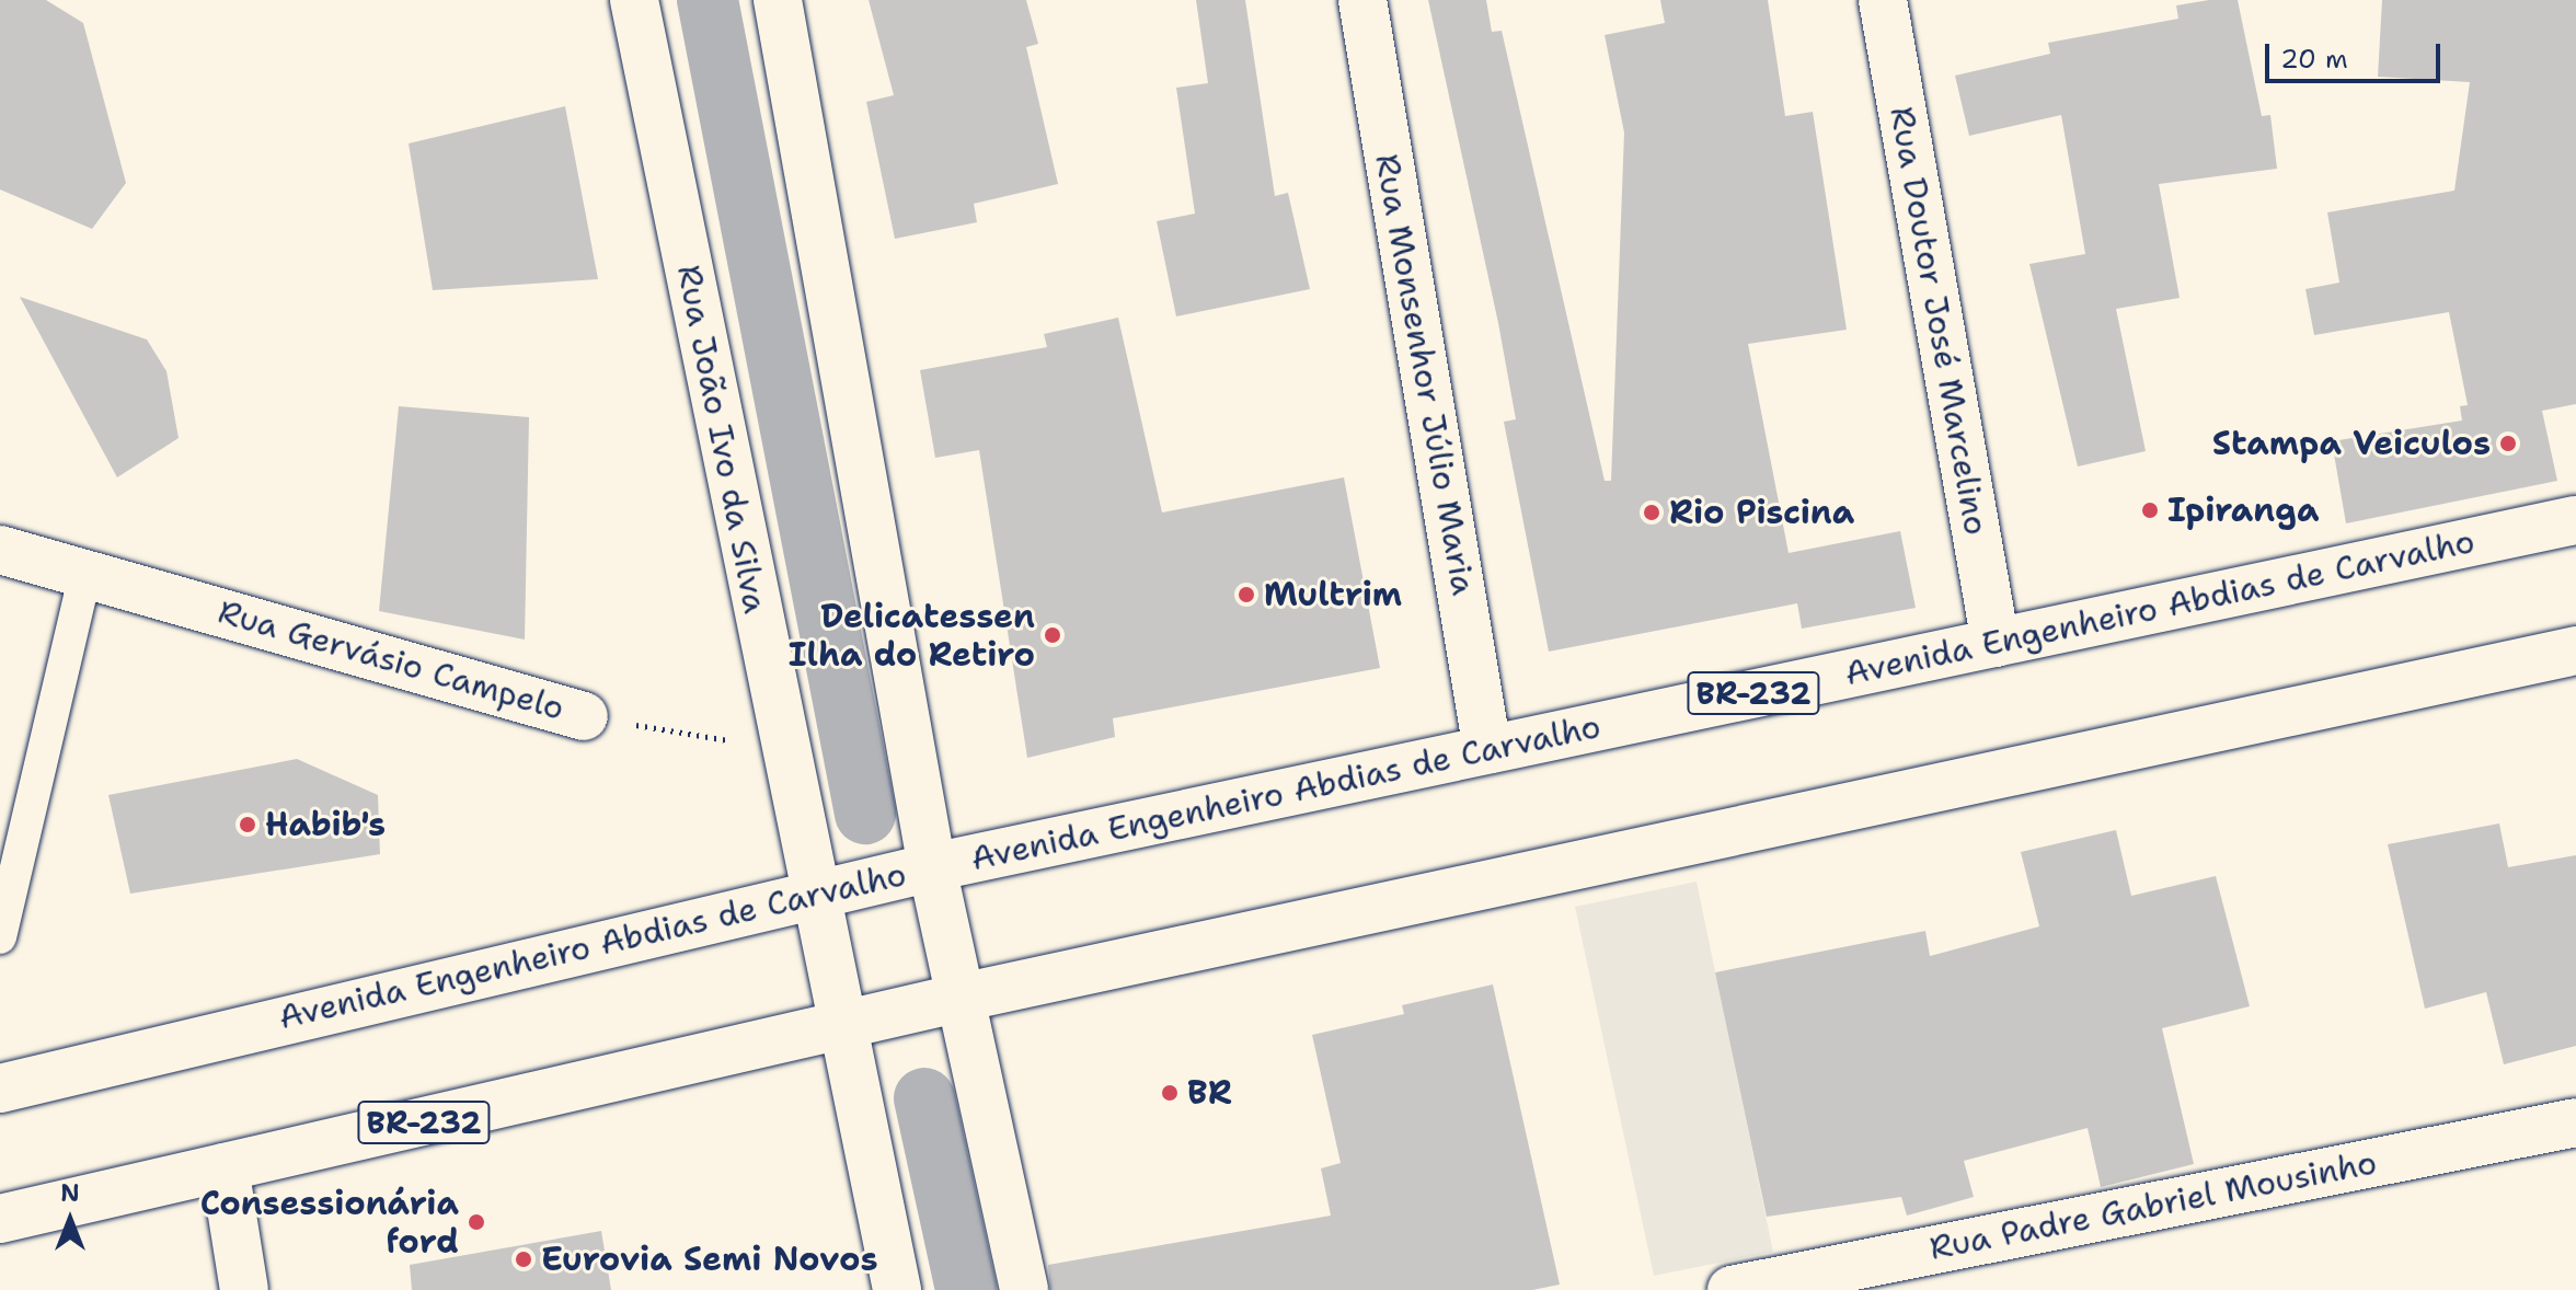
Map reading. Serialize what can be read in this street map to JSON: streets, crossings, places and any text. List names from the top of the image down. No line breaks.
{"streets":{"main road":["Rua Doutor José Marcelino","Rua Monsenhor Júlio Maria","Rua João Ivo da Silva","Avenida Engenheiro Abdias de Carvalho","Rua Gervásio Campelo","BR-232","Rua Padre Gabriel Mousinho"]},"crossings":[["Rua Doutor José Marcelino","Avenida Engenheiro Abdias de Carvalho"],["Rua Monsenhor Júlio Maria","Avenida Engenheiro Abdias de Carvalho"],["Rua João Ivo da Silva","Avenida Engenheiro Abdias de Carvalho"],["Rua João Ivo da Silva","Rua Gervásio Campelo"],["Rua João Ivo da Silva","BR-232"]],"places":["Stampa Veiculos","Ipiranga","Rio Piscina","Multrim","Delicatessen Ilha do Retiro","Habib's","BR","Consessionária ford","Eurovia Semi Novos"],"scale_bar":"20 m","north":"top"}
